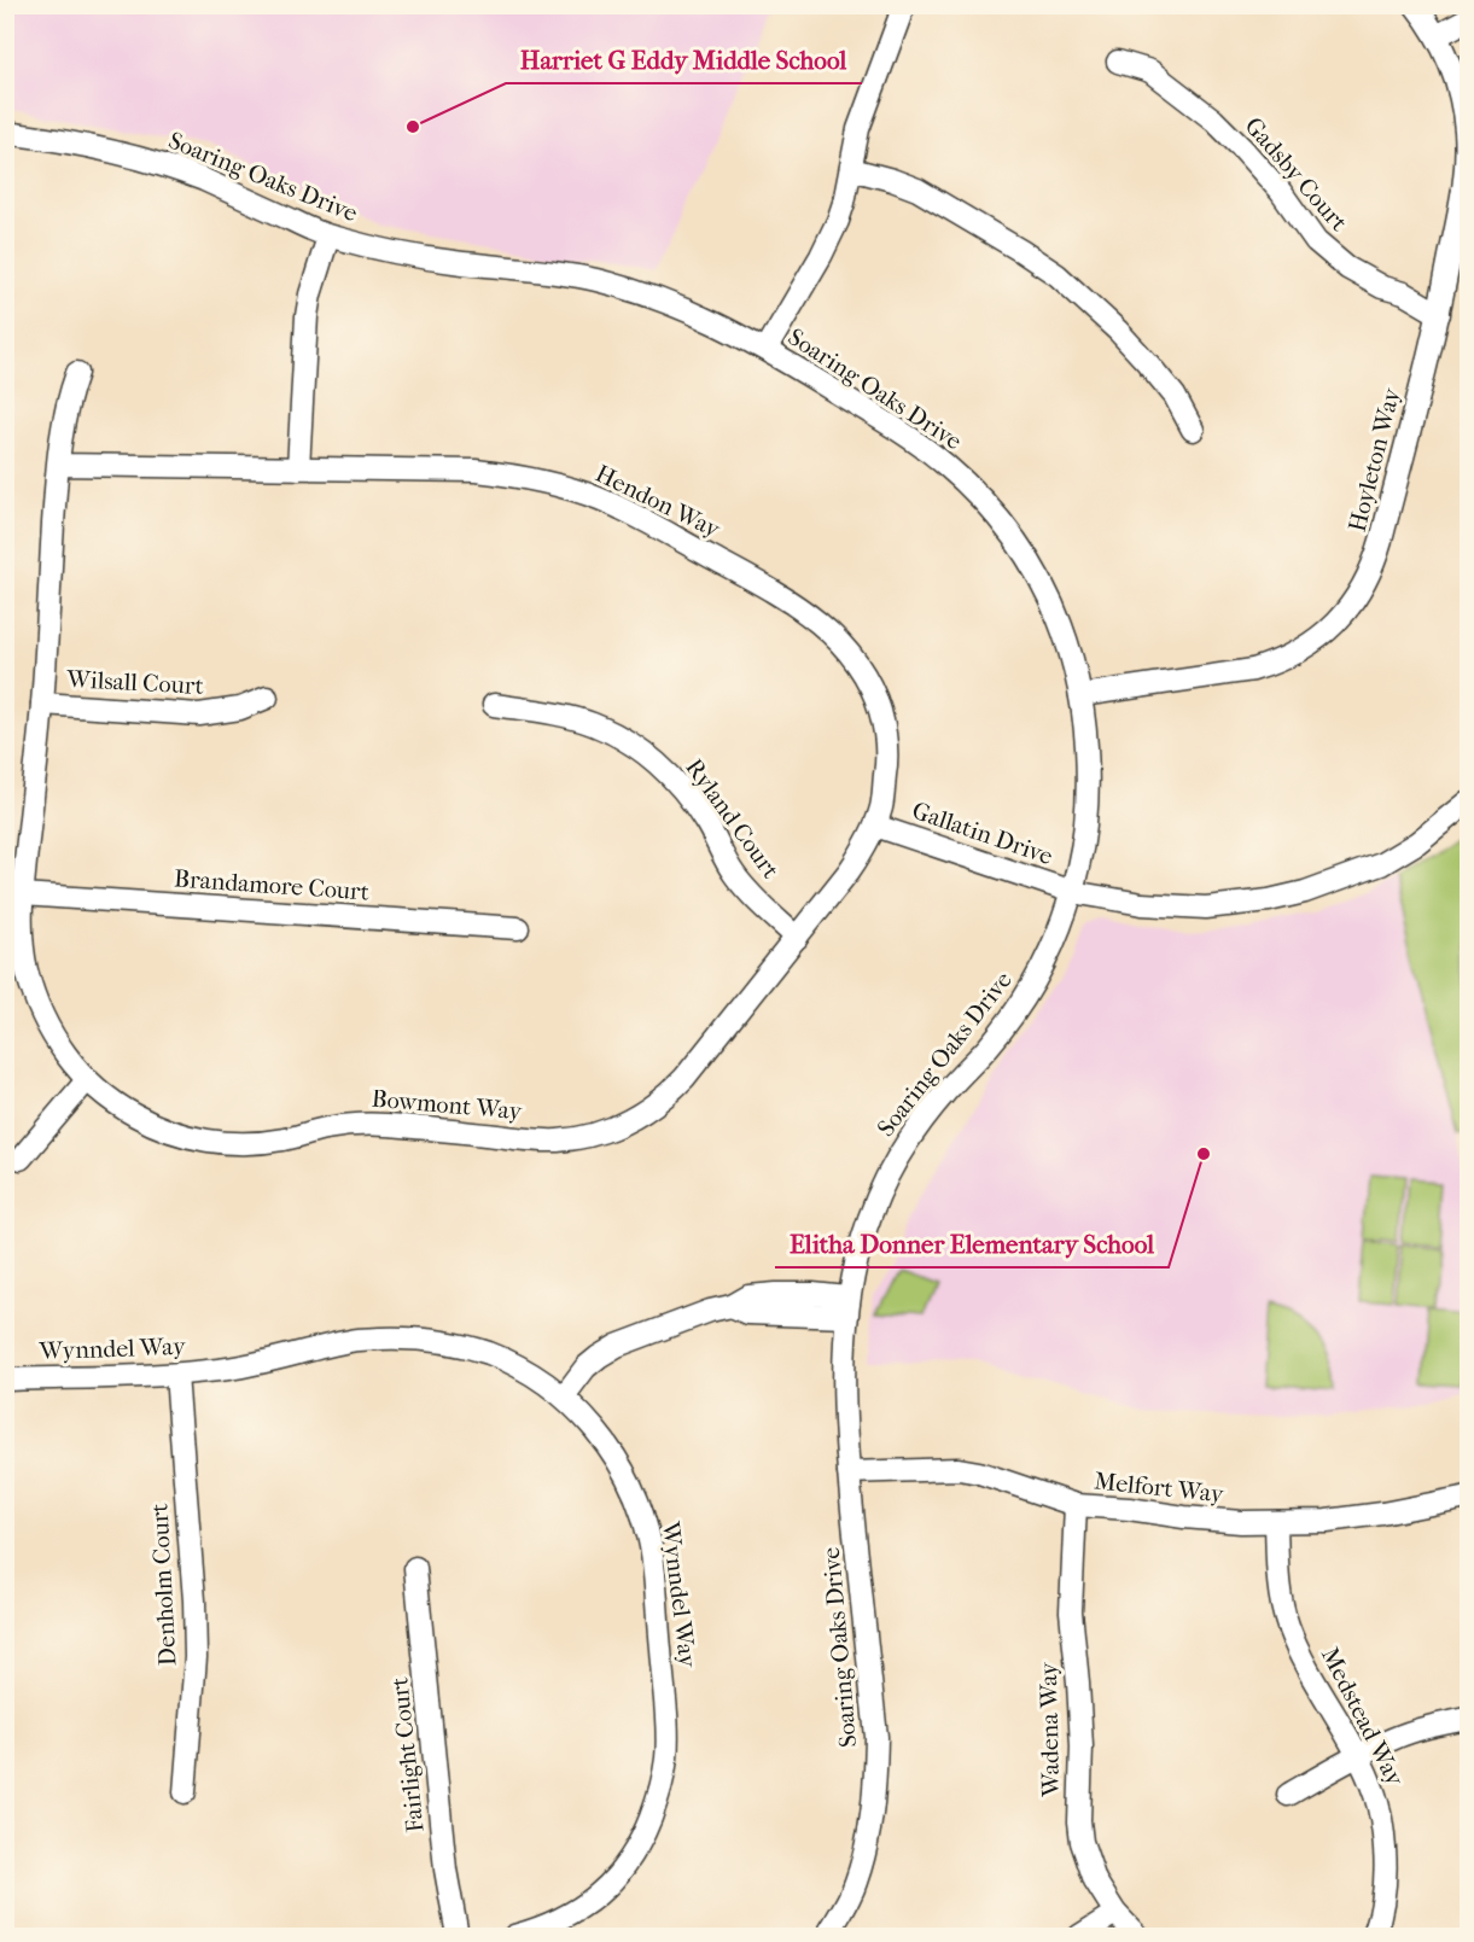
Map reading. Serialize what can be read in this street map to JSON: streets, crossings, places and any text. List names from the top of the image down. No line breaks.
{"streets":{"street":["Gadsby Court","Soaring Oaks Drive","Hoyleton Way","Hendon Way","Wilsall Court","Ryland Court","Gallatin Drive","Brandamore Court","Bowmont Way","Wynndel Way","Melfort Way","Denholm Court","Medstead Way","Wadena Way","Fairlight Court"]},"crossings":[["Gadsby Court","Hoyleton Way"],["Soaring Oaks Drive","Hoyleton Way"],["Soaring Oaks Drive","Gallatin Drive"],["Soaring Oaks Drive","Melfort Way"],["Hendon Way","Gallatin Drive"],["Hendon Way","Bowmont Way"],["Wilsall Court","Bowmont Way"],["Ryland Court","Bowmont Way"],["Gallatin Drive","Bowmont Way"],["Brandamore Court","Bowmont Way"],["Wynndel Way","Denholm Court"],["Melfort Way","Medstead Way"],["Melfort Way","Wadena Way"]],"places":["Harriet G Eddy Middle School","Elitha Donner Elementary School"]}
